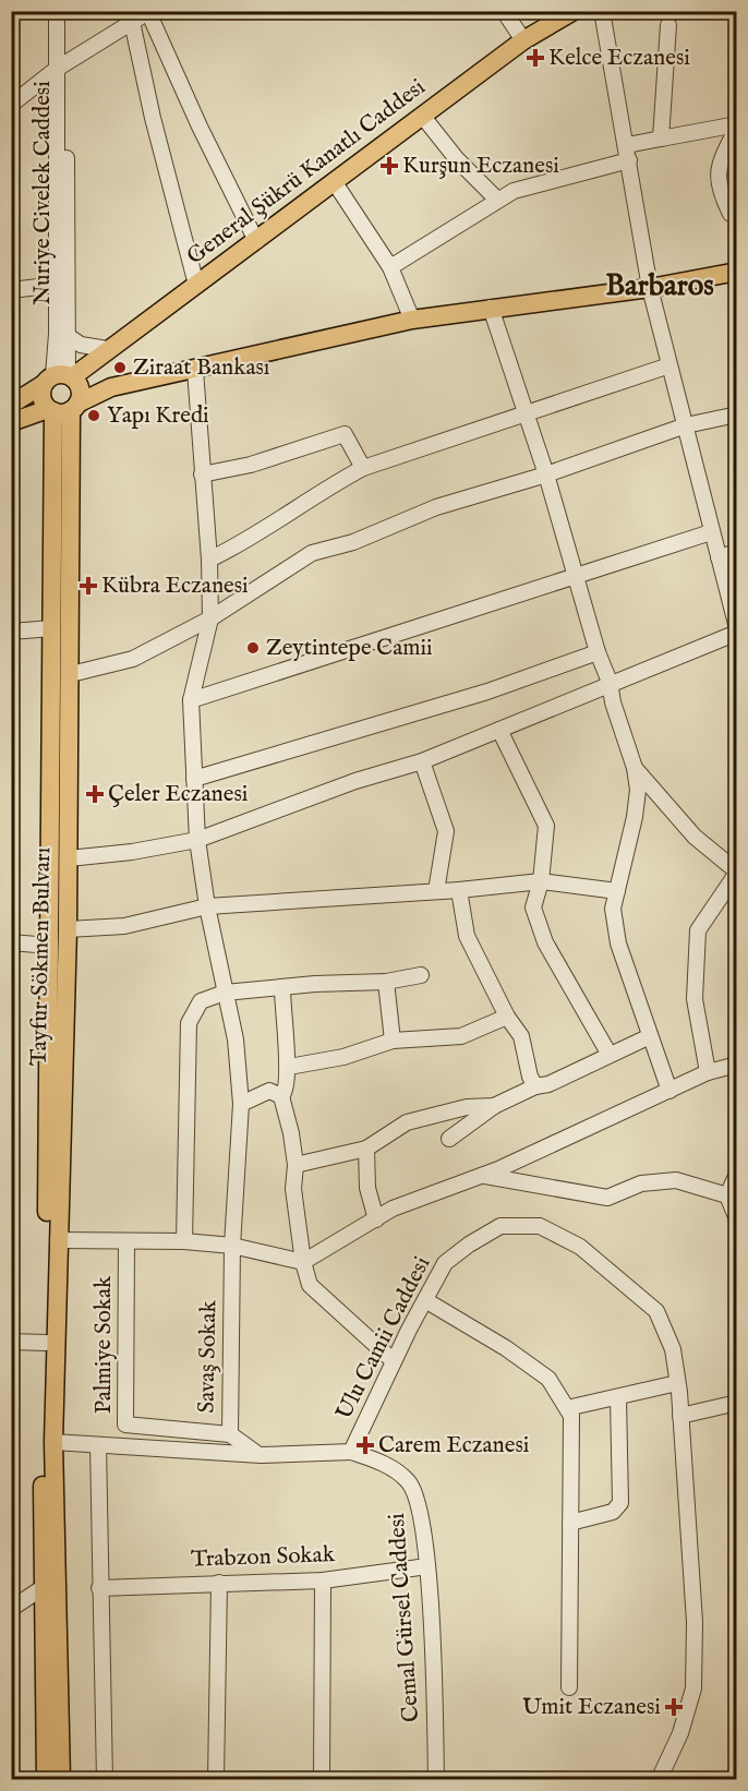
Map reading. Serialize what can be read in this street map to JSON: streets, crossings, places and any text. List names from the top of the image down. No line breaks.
{"streets":{"main road":["General Şükrü Kanatlı Caddesi","Nuriye Civelek Caddesi","Tayfur Sökmen Bulvarı"],"street":["Ulu Camii Caddesi","Palmiye Sokak","Savaş Sokak","Trabzon Sokak","Cemal Gürsel Caddesi"]},"crossings":[["General Şükrü Kanatlı Caddesi","Nuriye Civelek Caddesi"],["Nuriye Civelek Caddesi","Tayfur Sökmen Bulvarı"],["Tayfur Sökmen Bulvarı","Ulu Camii Caddesi"],["Ulu Camii Caddesi","Savaş Sokak"],["Ulu Camii Caddesi","Cemal Gürsel Caddesi"],["Palmiye Sokak","Savaş Sokak"],["Trabzon Sokak","Cemal Gürsel Caddesi"]],"districts":["Barbaros"],"places":{"health":["Kelce Eczanesi","Kurşun Eczanesi","Kübra Eczanesi","Çeler Eczanesi","Carem Eczanesi","Umit Eczanesi"],"other":["Ziraat Bankası","Yapı Kredi","Zeytintepe Camii"]}}
